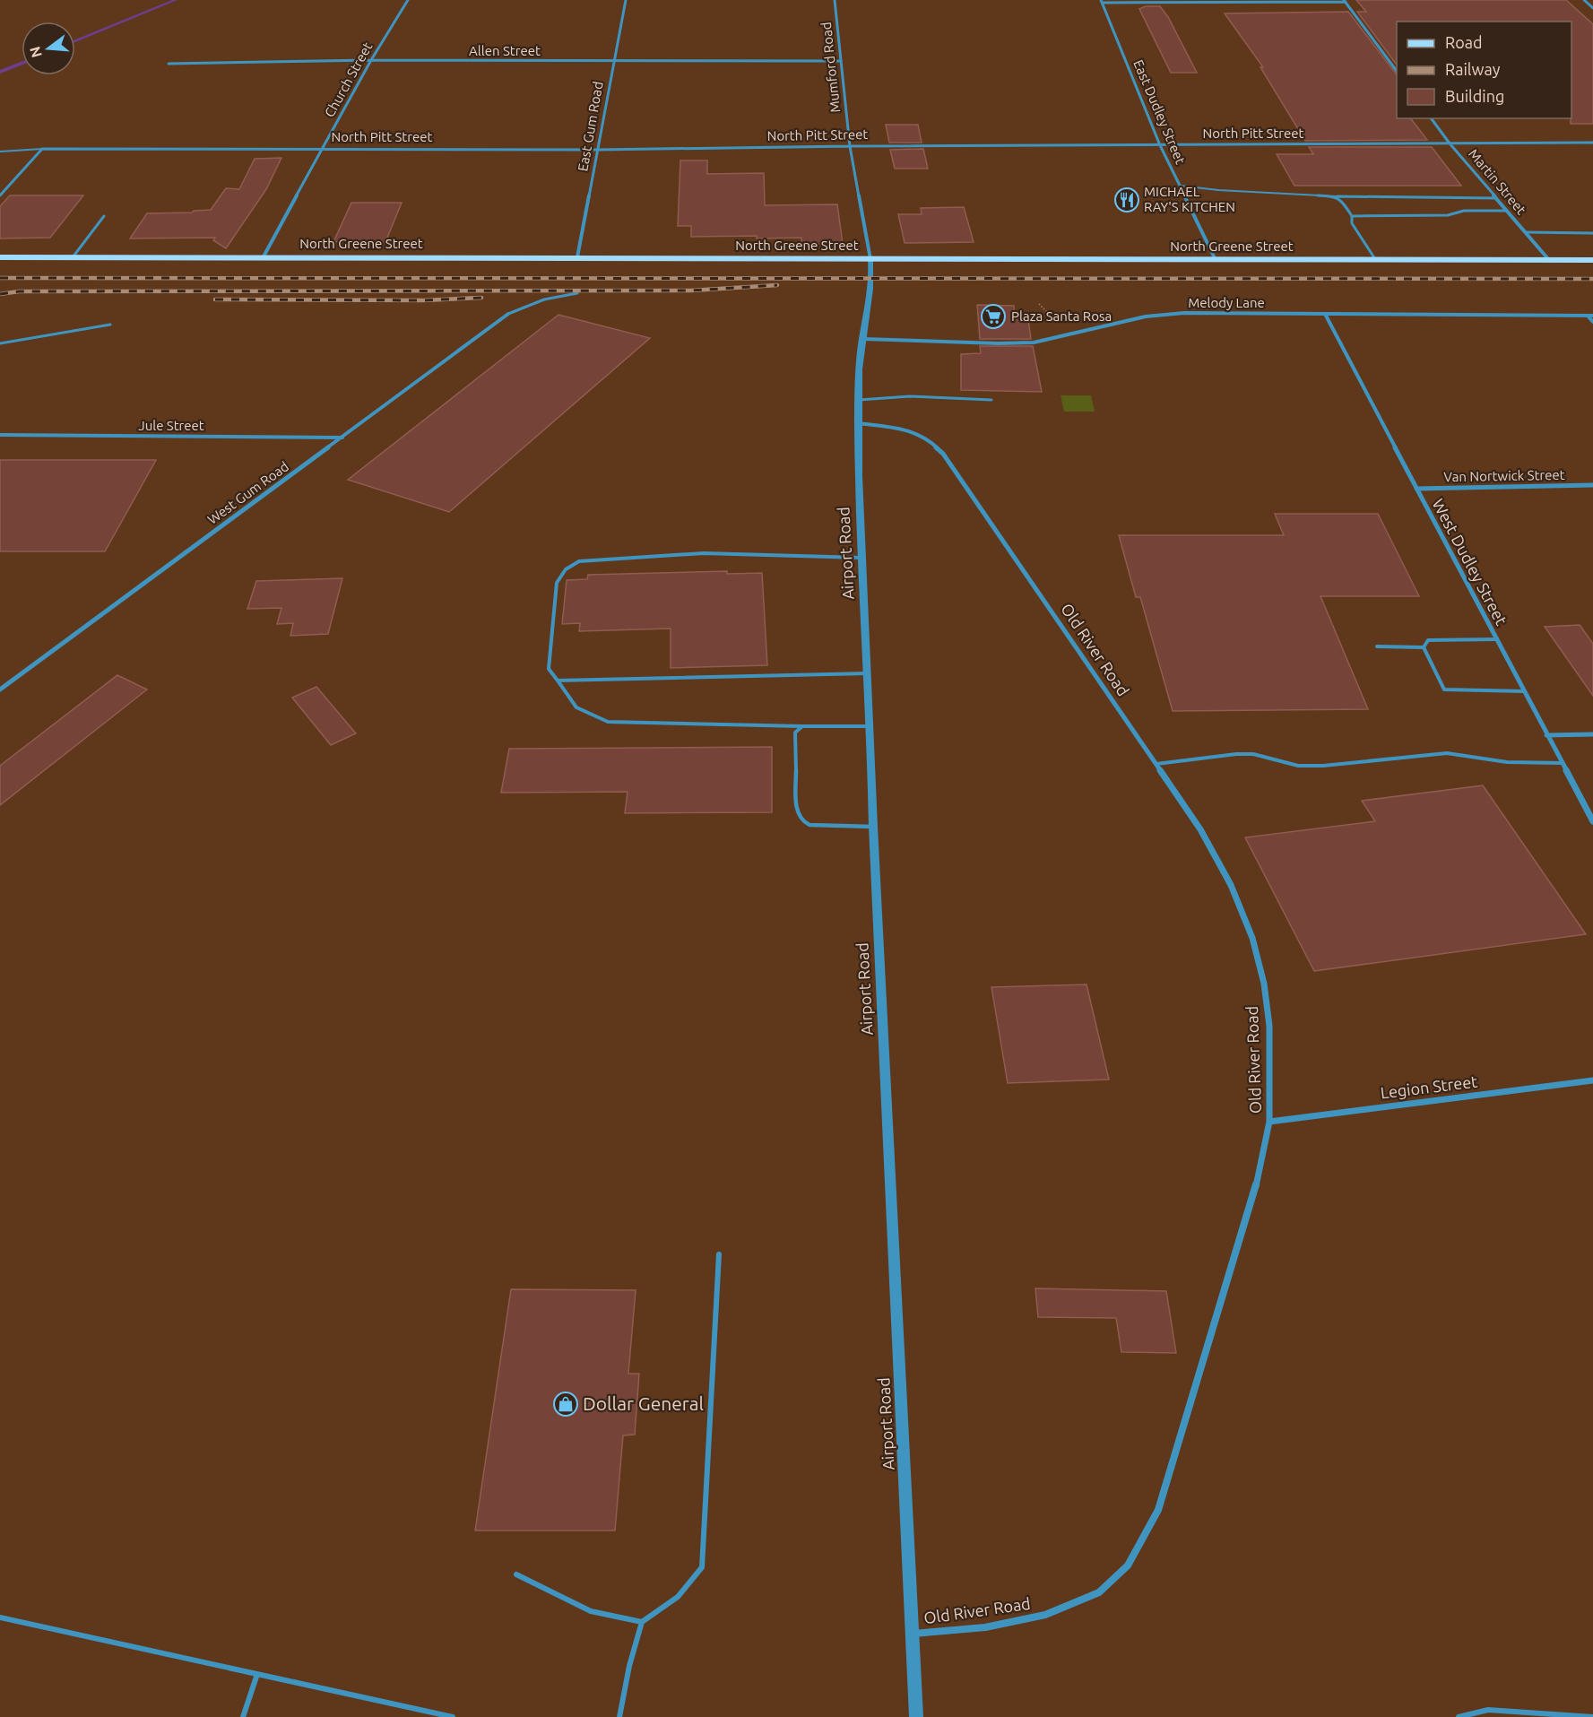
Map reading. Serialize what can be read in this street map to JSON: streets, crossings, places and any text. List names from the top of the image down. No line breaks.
{"streets":{"main road":["North Greene Street"],"street":["Allen Street","Mumford Road","Church Street","East Dudley Street","East Gum Road","North Pitt Street","Martin Street","Melody Lane","Jule Street","Van Nortwick Street","West Gum Road","Airport Road","West Dudley Street","Old River Road","Legion Street"]},"crossings":[["Allen Street","Mumford Road"],["Allen Street","Church Street"],["Allen Street","East Gum Road"],["Mumford Road","North Pitt Street"],["Mumford Road","North Greene Street"],["Mumford Road","Airport Road"],["Church Street","North Pitt Street"],["Church Street","North Greene Street"],["East Dudley Street","North Pitt Street"],["East Dudley Street","North Greene Street"],["East Gum Road","North Pitt Street"],["East Gum Road","North Greene Street"],["North Pitt Street","Martin Street"],["Martin Street","North Greene Street"],["North Greene Street","Airport Road"],["Melody Lane","Airport Road"],["Melody Lane","West Dudley Street"],["Jule Street","West Gum Road"],["Van Nortwick Street","West Dudley Street"],["Airport Road","Old River Road"],["Old River Road","Legion Street"]],"places":{"restaurant":["MICHAEL RAY'S KITCHEN"],"supermarket":["Plaza Santa Rosa"],"shop":["Dollar General"]},"legend":["Road","Railway","Building"],"north":"left"}
